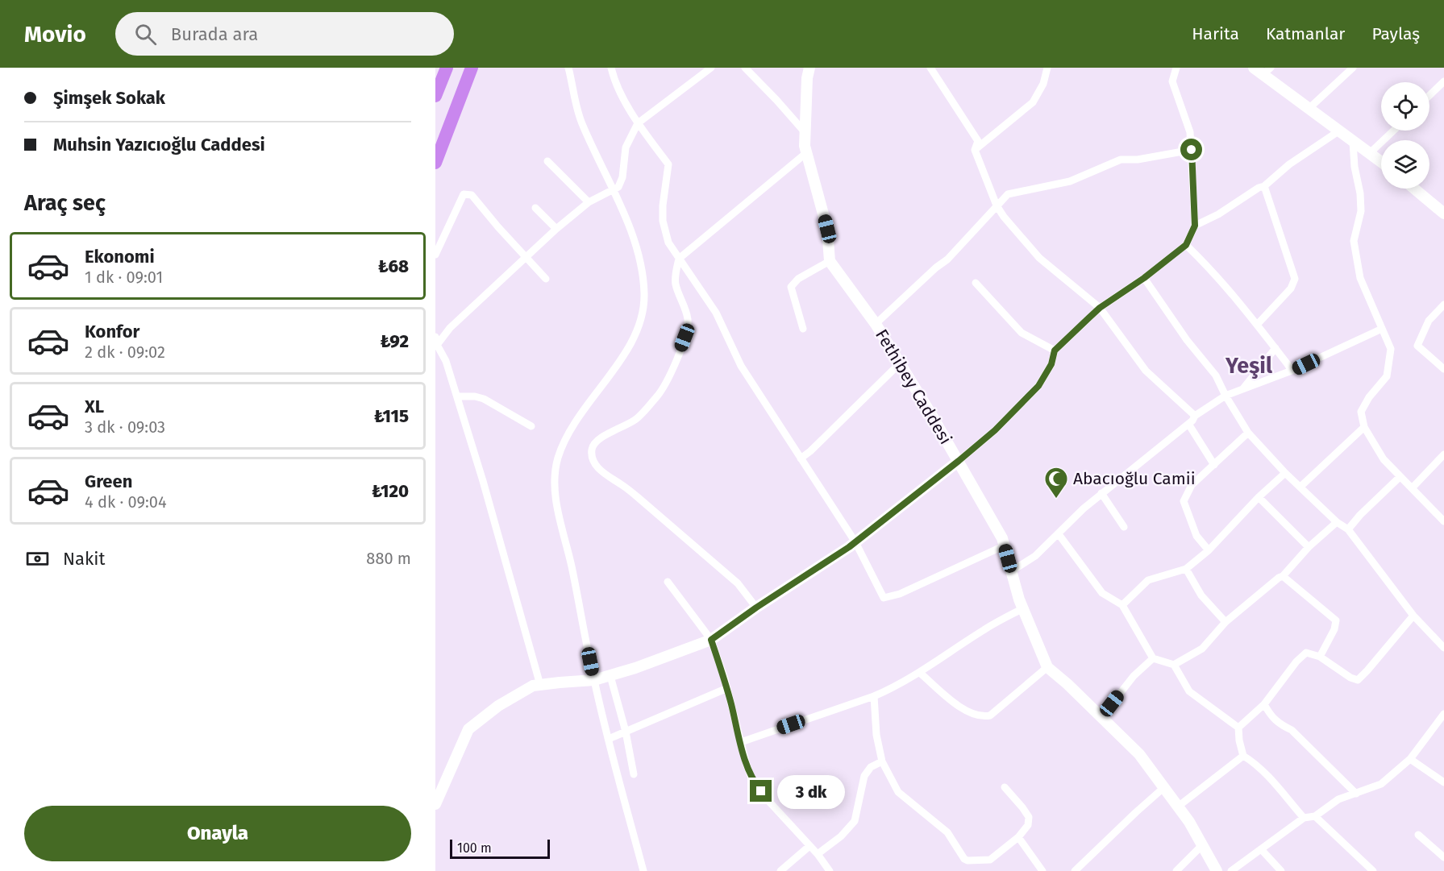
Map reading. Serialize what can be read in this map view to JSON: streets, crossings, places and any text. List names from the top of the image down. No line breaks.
{"streets":{"street":["Fethibey Caddesi"]},"districts":["Yeşil"],"places":{"mosque":["Abacıoğlu Camii"]},"scale_bar":"100 m","page":{"header":"Movio","search":"Burada ara","nav":["Harita","Katmanlar","Paylaş"],"banner":["Şimşek Sokak","Muhsin Yazıcıoğlu Caddesi"],"heading":"Araç seç","list":[{"name":"Ekonomi","note":"1 dk · 09:01","value":"₺68"},{"name":"Konfor","note":"2 dk · 09:02","value":"₺92"},{"name":"XL","note":"3 dk · 09:03","value":"₺115"},{"name":"Green","note":"4 dk · 09:04","value":"₺120"}],"pay":["Nakit","880 m"],"bubble":"3 dk","buttons":"Onayla","scale":"100 m"}}
